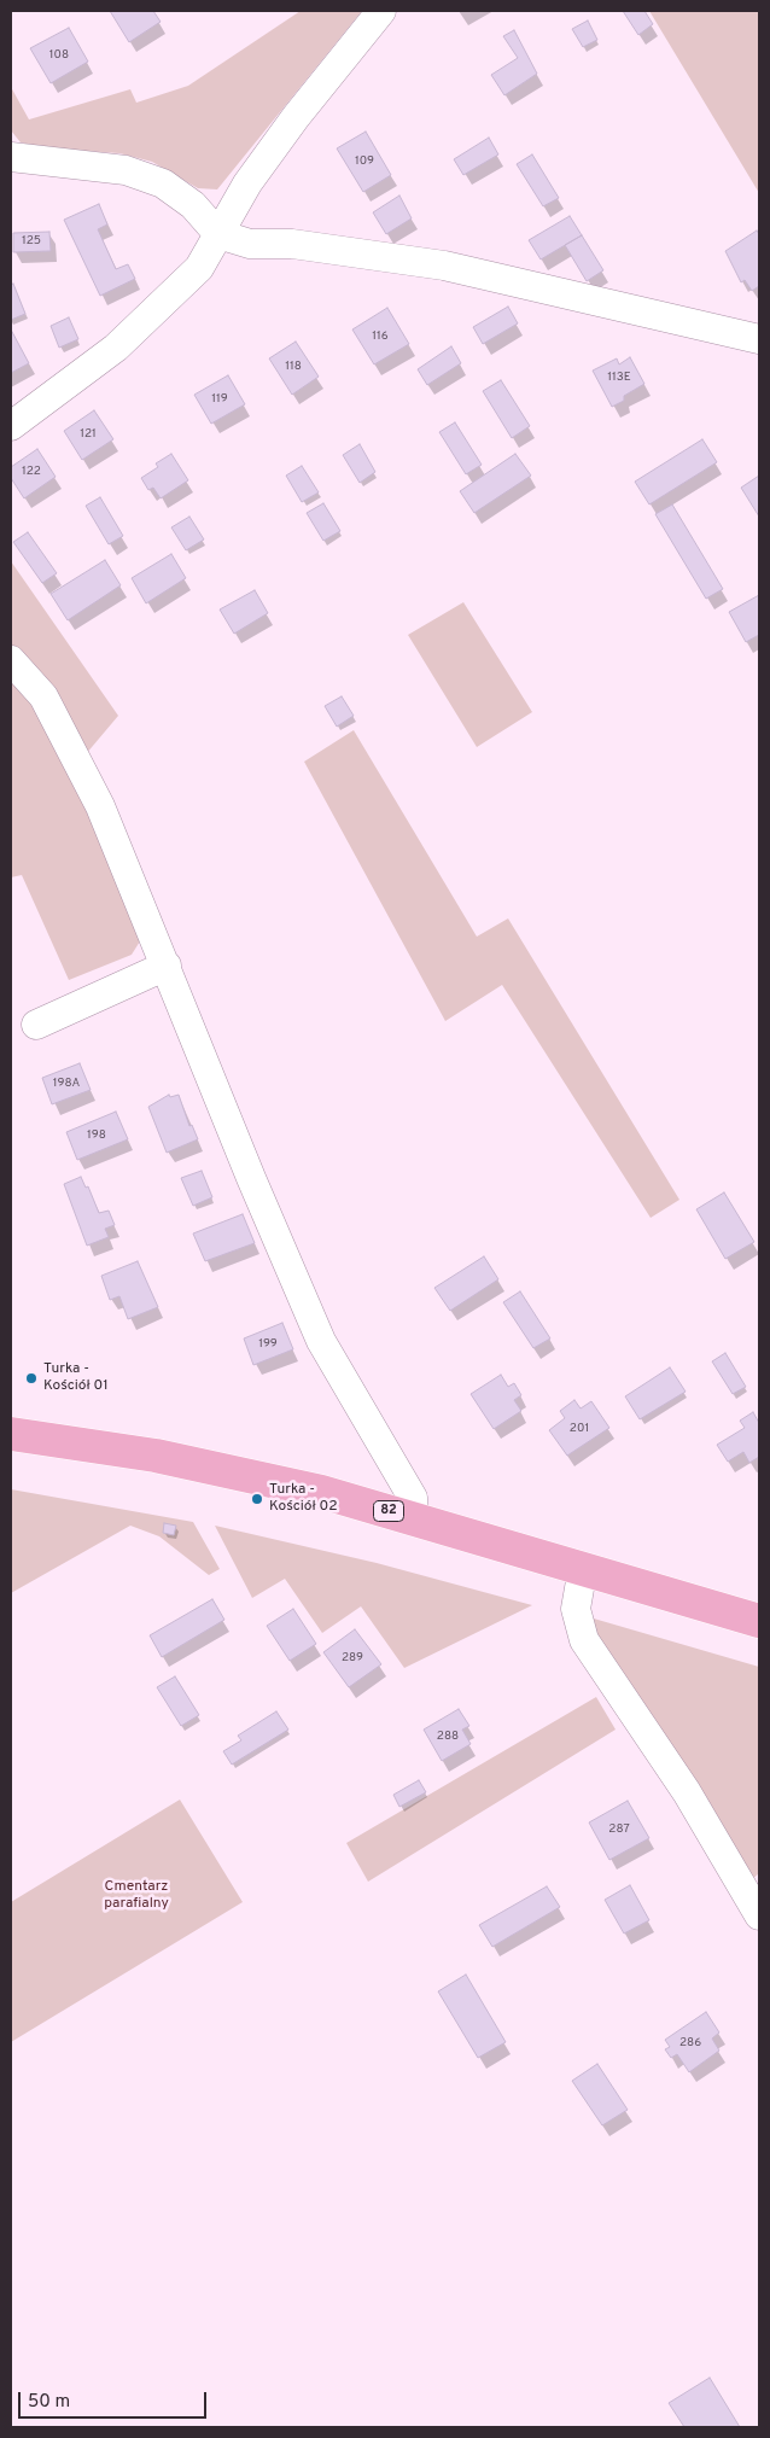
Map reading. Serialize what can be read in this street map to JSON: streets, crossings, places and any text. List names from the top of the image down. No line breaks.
{"streets":{"main road":["82"]},"parks":["Cmentarz parafialny"],"places":["Turka - Kościół 01","Turka - Kościół 02"],"house_numbers":["108","109","125","116","118","113E","119","121","122","198A","198","199","201","289","288","287","286"],"scale_bar":"50 m"}
